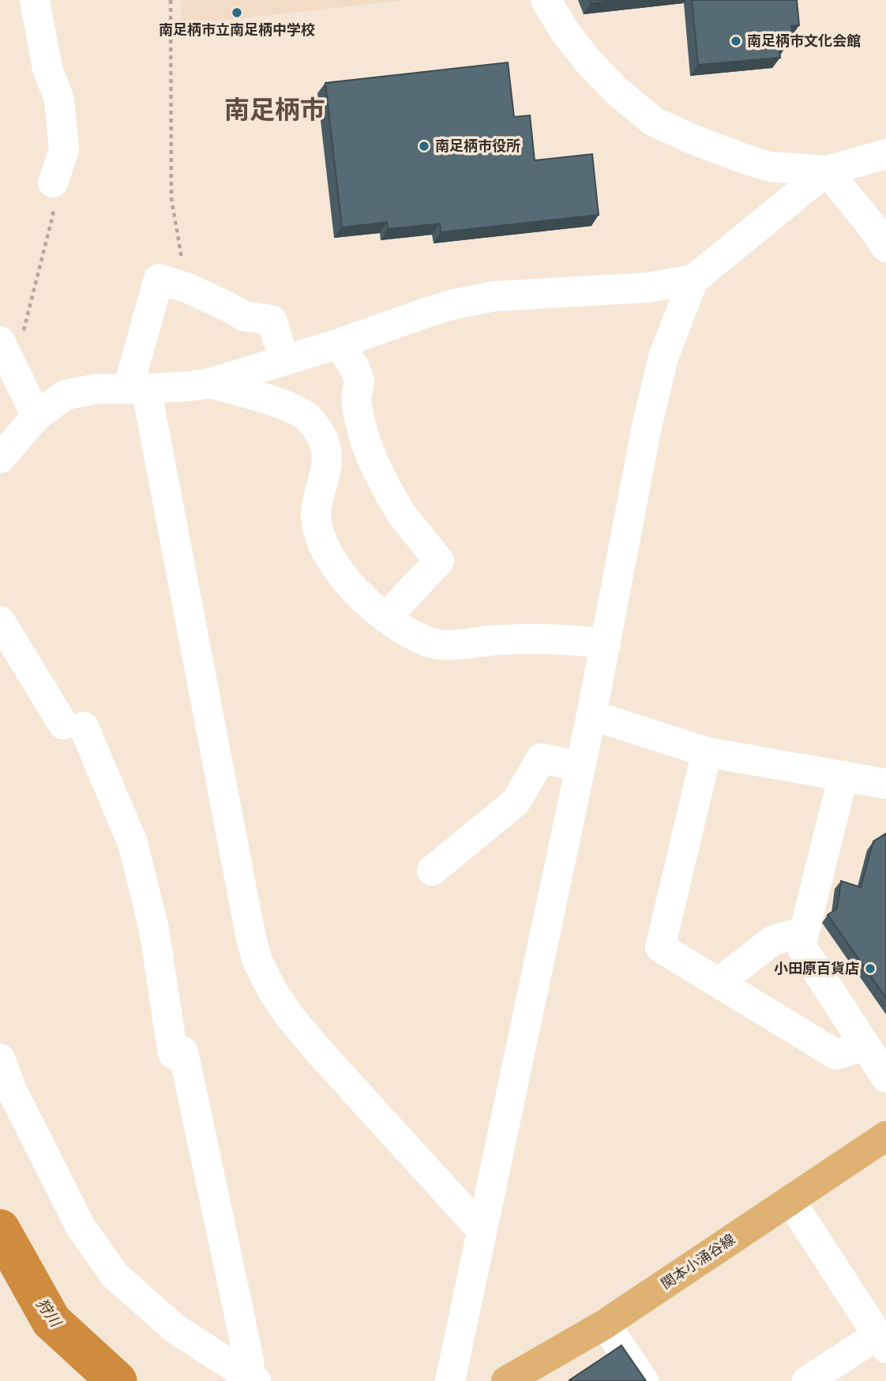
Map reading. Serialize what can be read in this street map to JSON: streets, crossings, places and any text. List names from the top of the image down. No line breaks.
{"streets":{"main road":["関本小涌谷線"]},"districts":["南足柄市"],"water":["狩川"],"places":["南足柄市立南足柄中学校","南足柄市文化会館","南足柄市役所","小田原百貨店"]}
